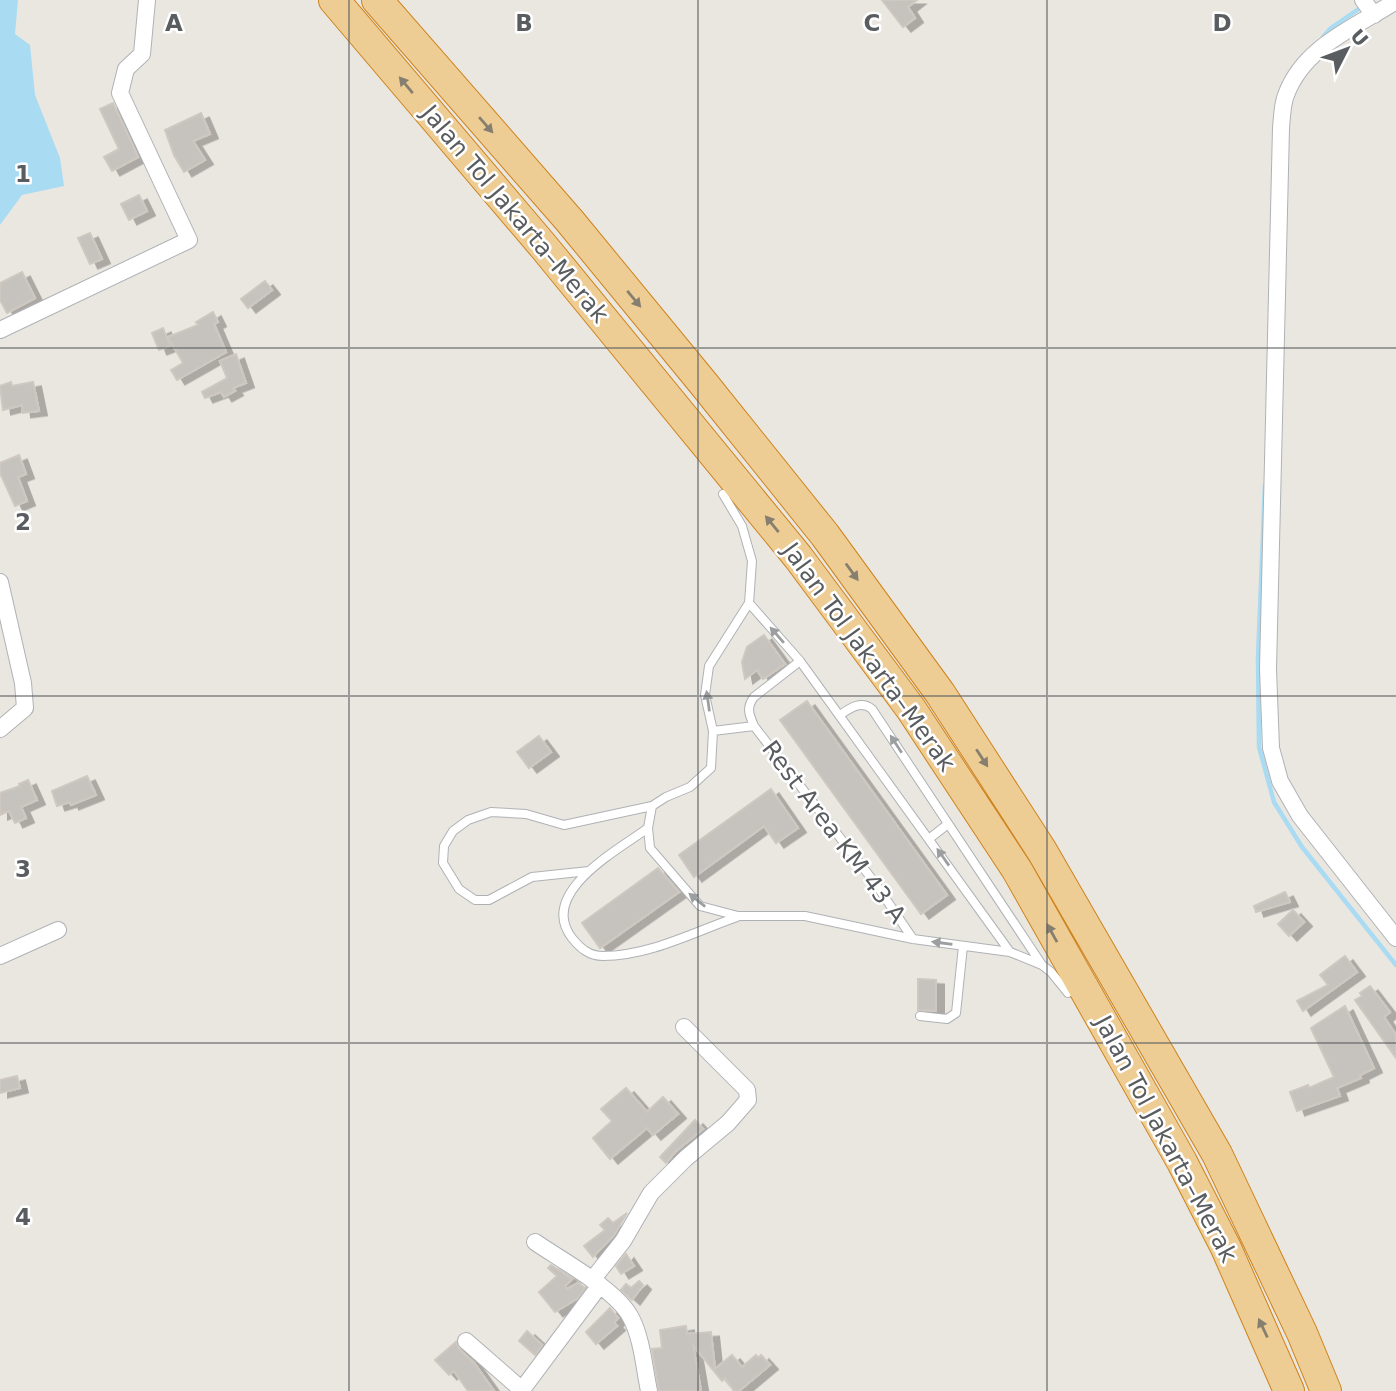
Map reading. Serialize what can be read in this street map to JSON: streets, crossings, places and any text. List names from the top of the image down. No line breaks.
{"streets":{"highway":["Jalan Tol Jakarta–Merak"],"lane":["Rest Area KM 43 A"]},"north":"top right","grid":{"columns":["A","B","C","D"],"rows":["1","2","3","4"]}}
